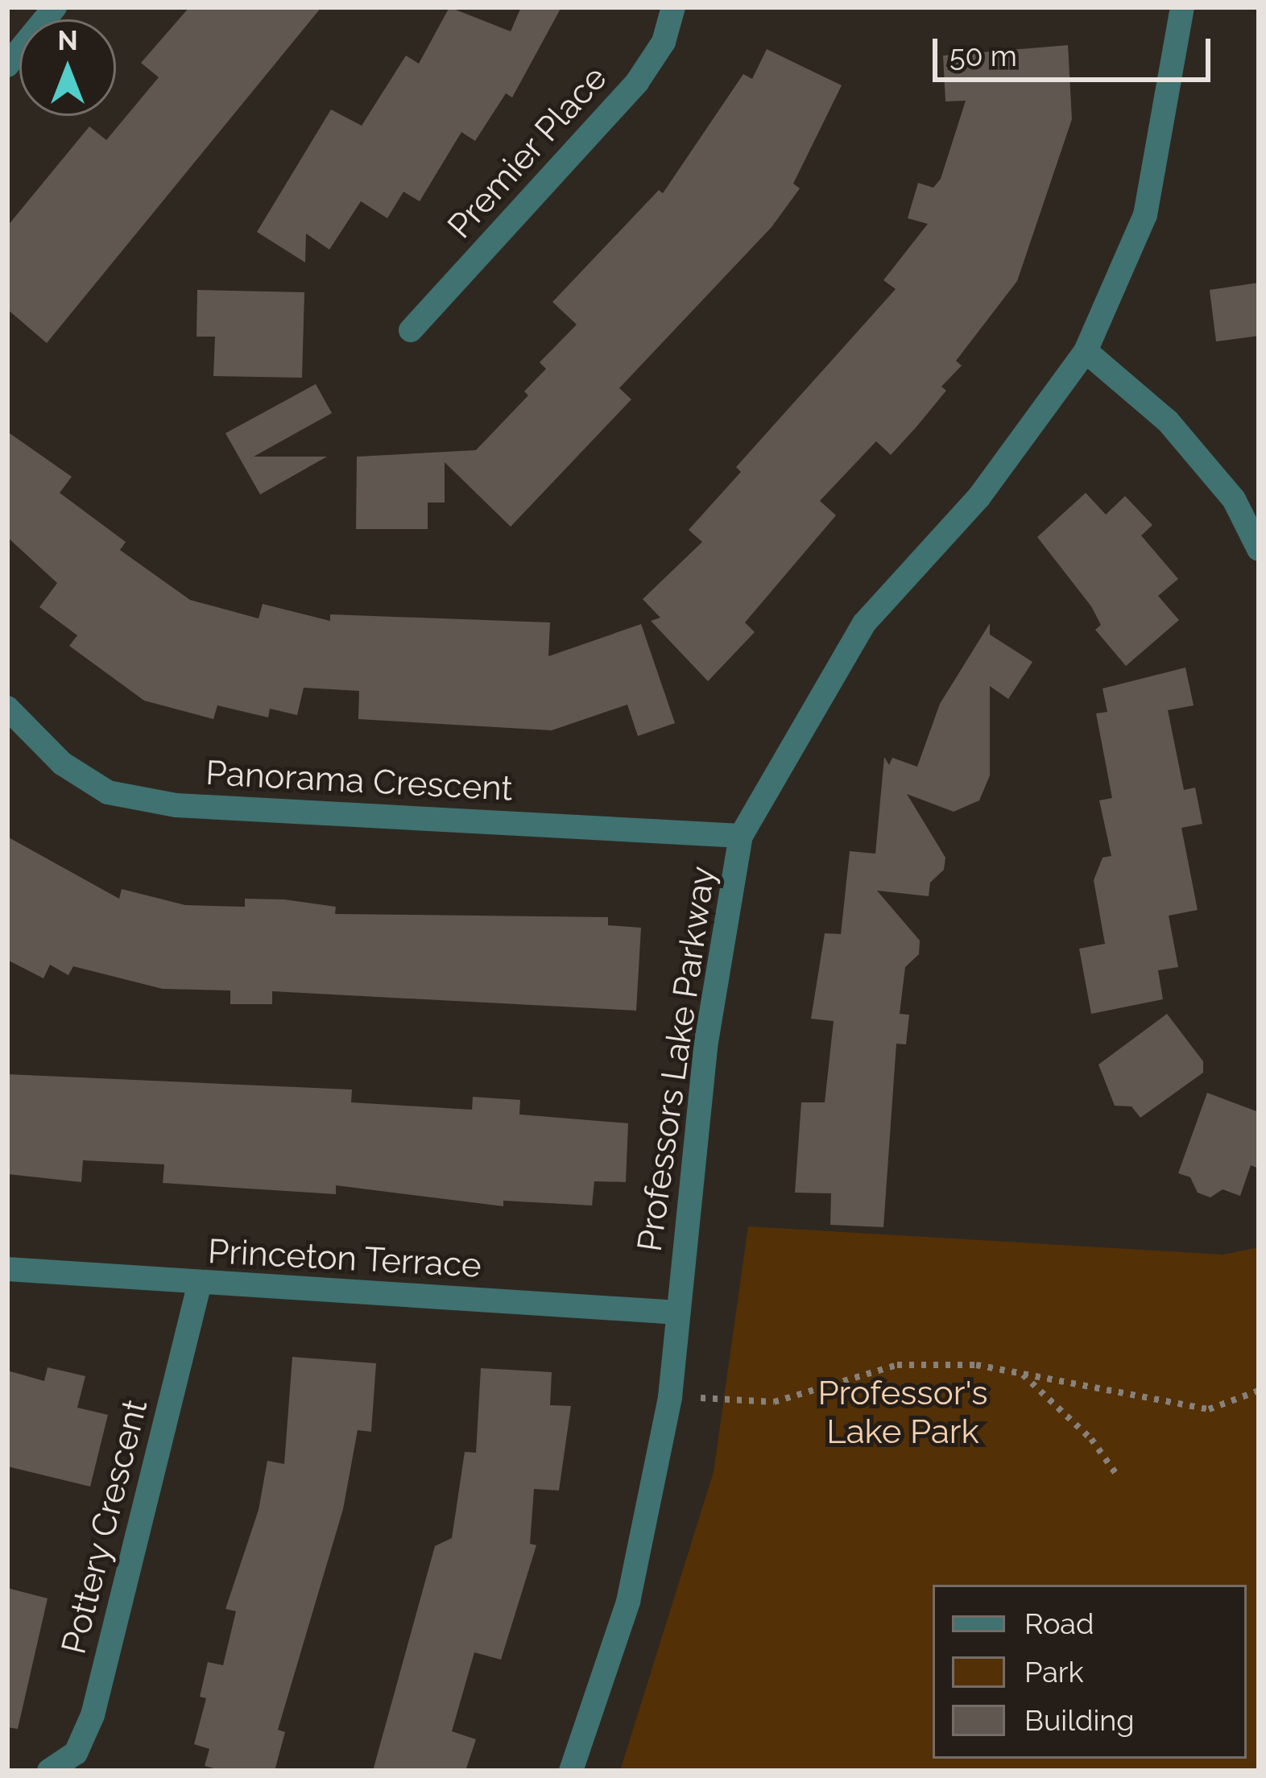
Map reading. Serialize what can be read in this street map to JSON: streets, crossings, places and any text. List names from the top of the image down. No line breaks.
{"streets":{"street":["Premier Place","Panorama Crescent","Professors Lake Parkway","Princeton Terrace","Pottery Crescent"]},"crossings":[["Panorama Crescent","Professors Lake Parkway"],["Professors Lake Parkway","Princeton Terrace"],["Princeton Terrace","Pottery Crescent"]],"parks":["Professor's Lake Park"],"legend":["Road","Park","Building"],"scale_bar":"50 m","north":"top"}
